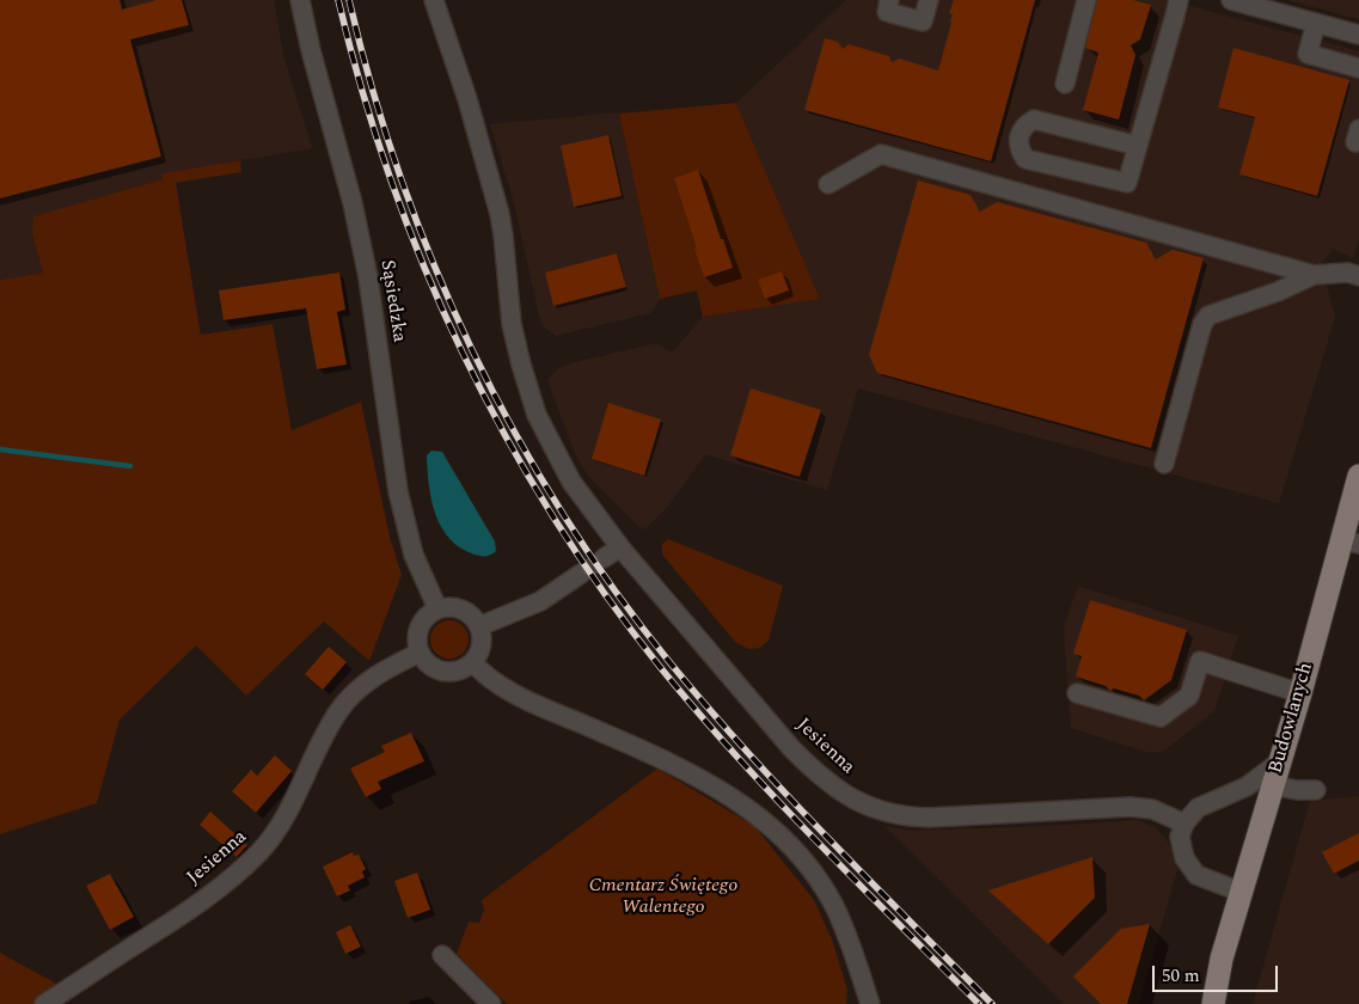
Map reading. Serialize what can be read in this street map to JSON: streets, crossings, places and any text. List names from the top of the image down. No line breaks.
{"streets":{"main road":["Budowlanych"],"street":["Sąsiedzka","Jesienna"]},"crossings":[["Sąsiedzka","Jesienna"]],"parks":["Cmentarz Świętego Walentego"],"scale_bar":"50 m"}
